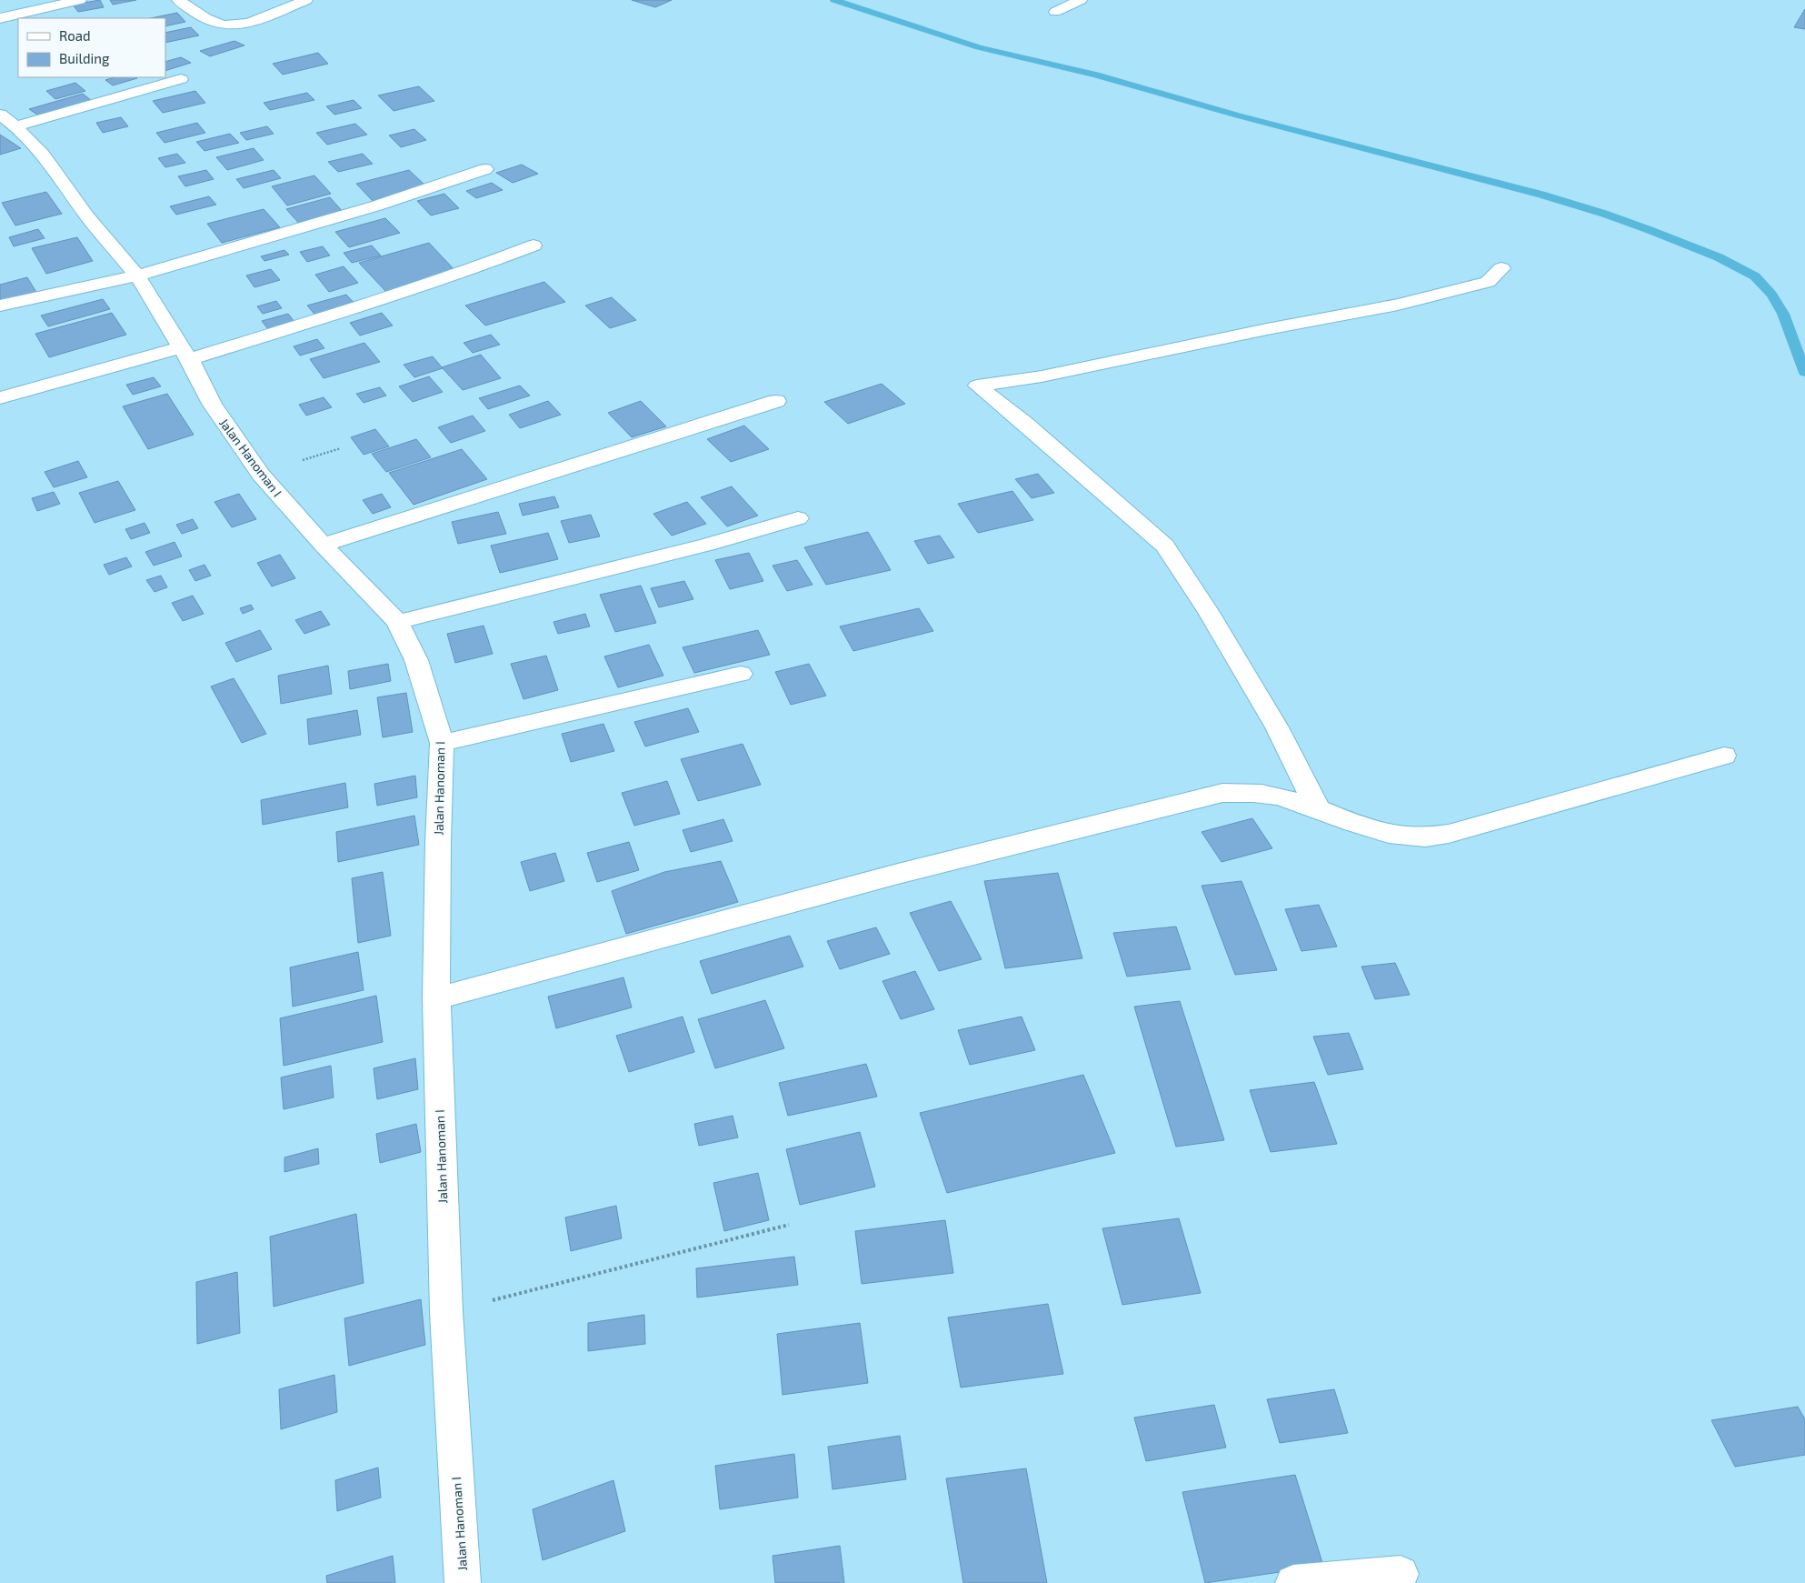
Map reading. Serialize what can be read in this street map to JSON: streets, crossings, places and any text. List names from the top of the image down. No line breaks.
{"streets":{"street":["Jalan Hanoman I"]},"legend":["Road","Building"]}
